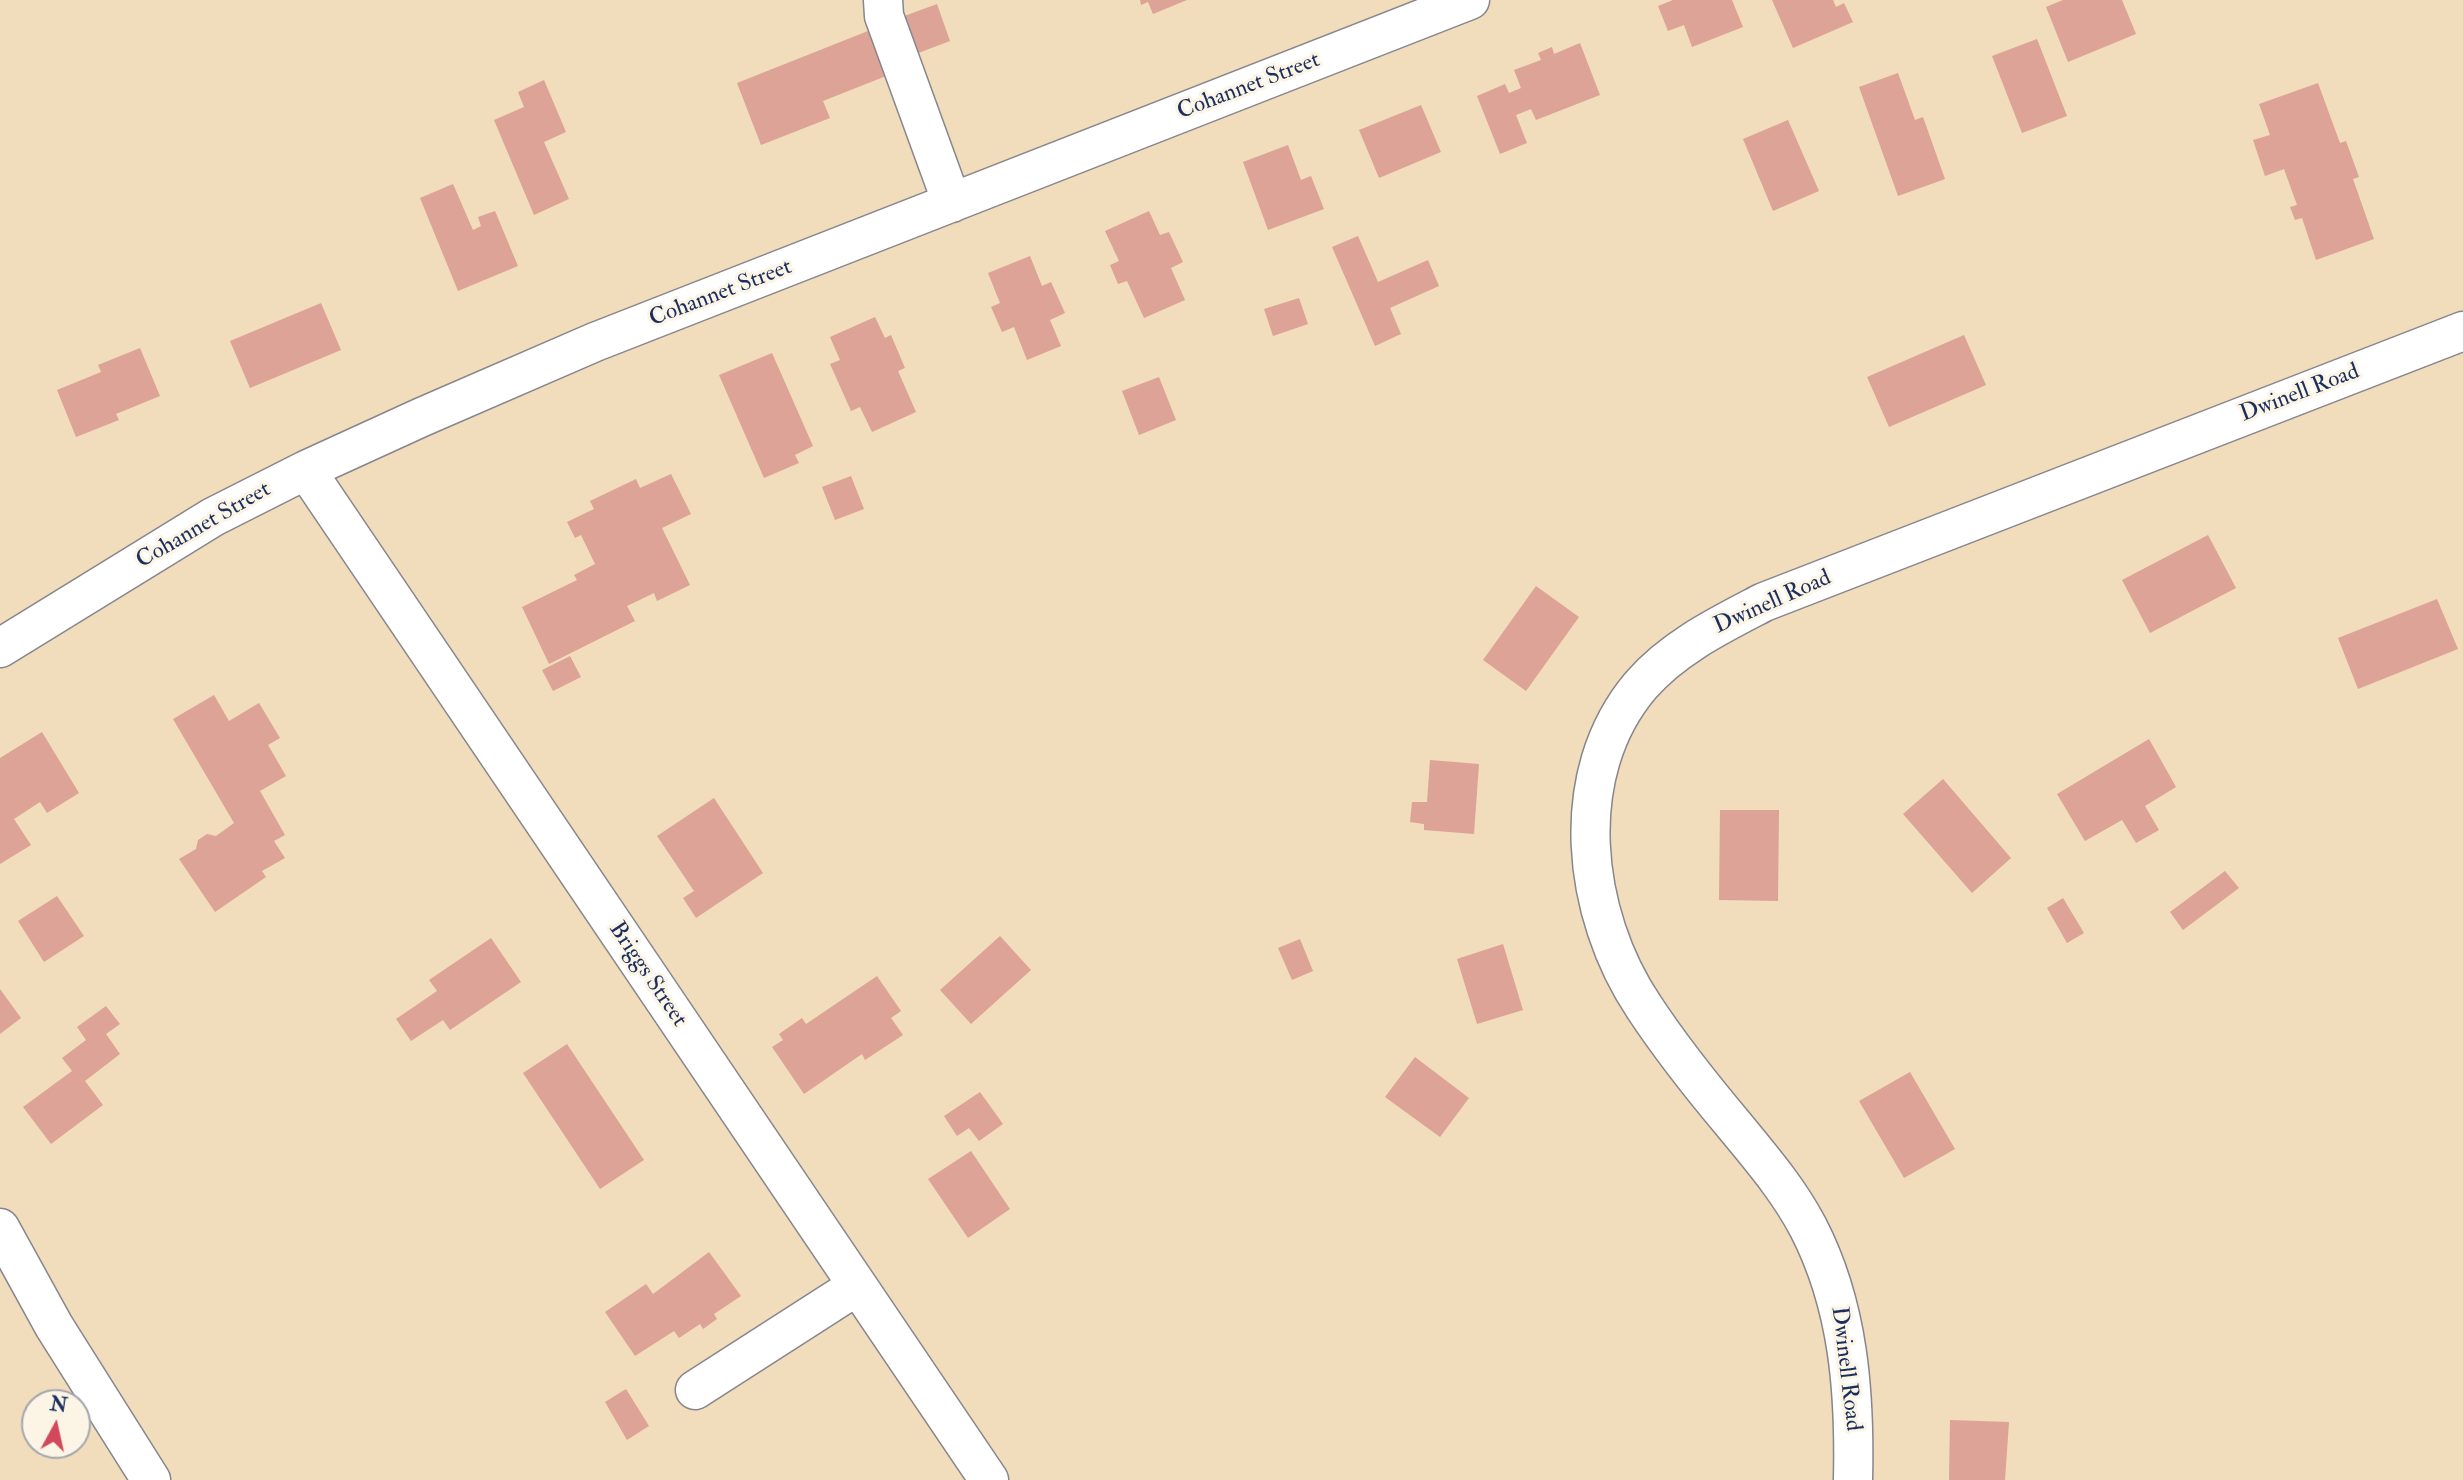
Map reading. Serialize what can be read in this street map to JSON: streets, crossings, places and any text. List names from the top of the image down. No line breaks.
{"streets":{"street":["Cohannet Street","Dwinell Road","Briggs Street"]},"crossings":[["Cohannet Street","Briggs Street"]],"north":"top"}
